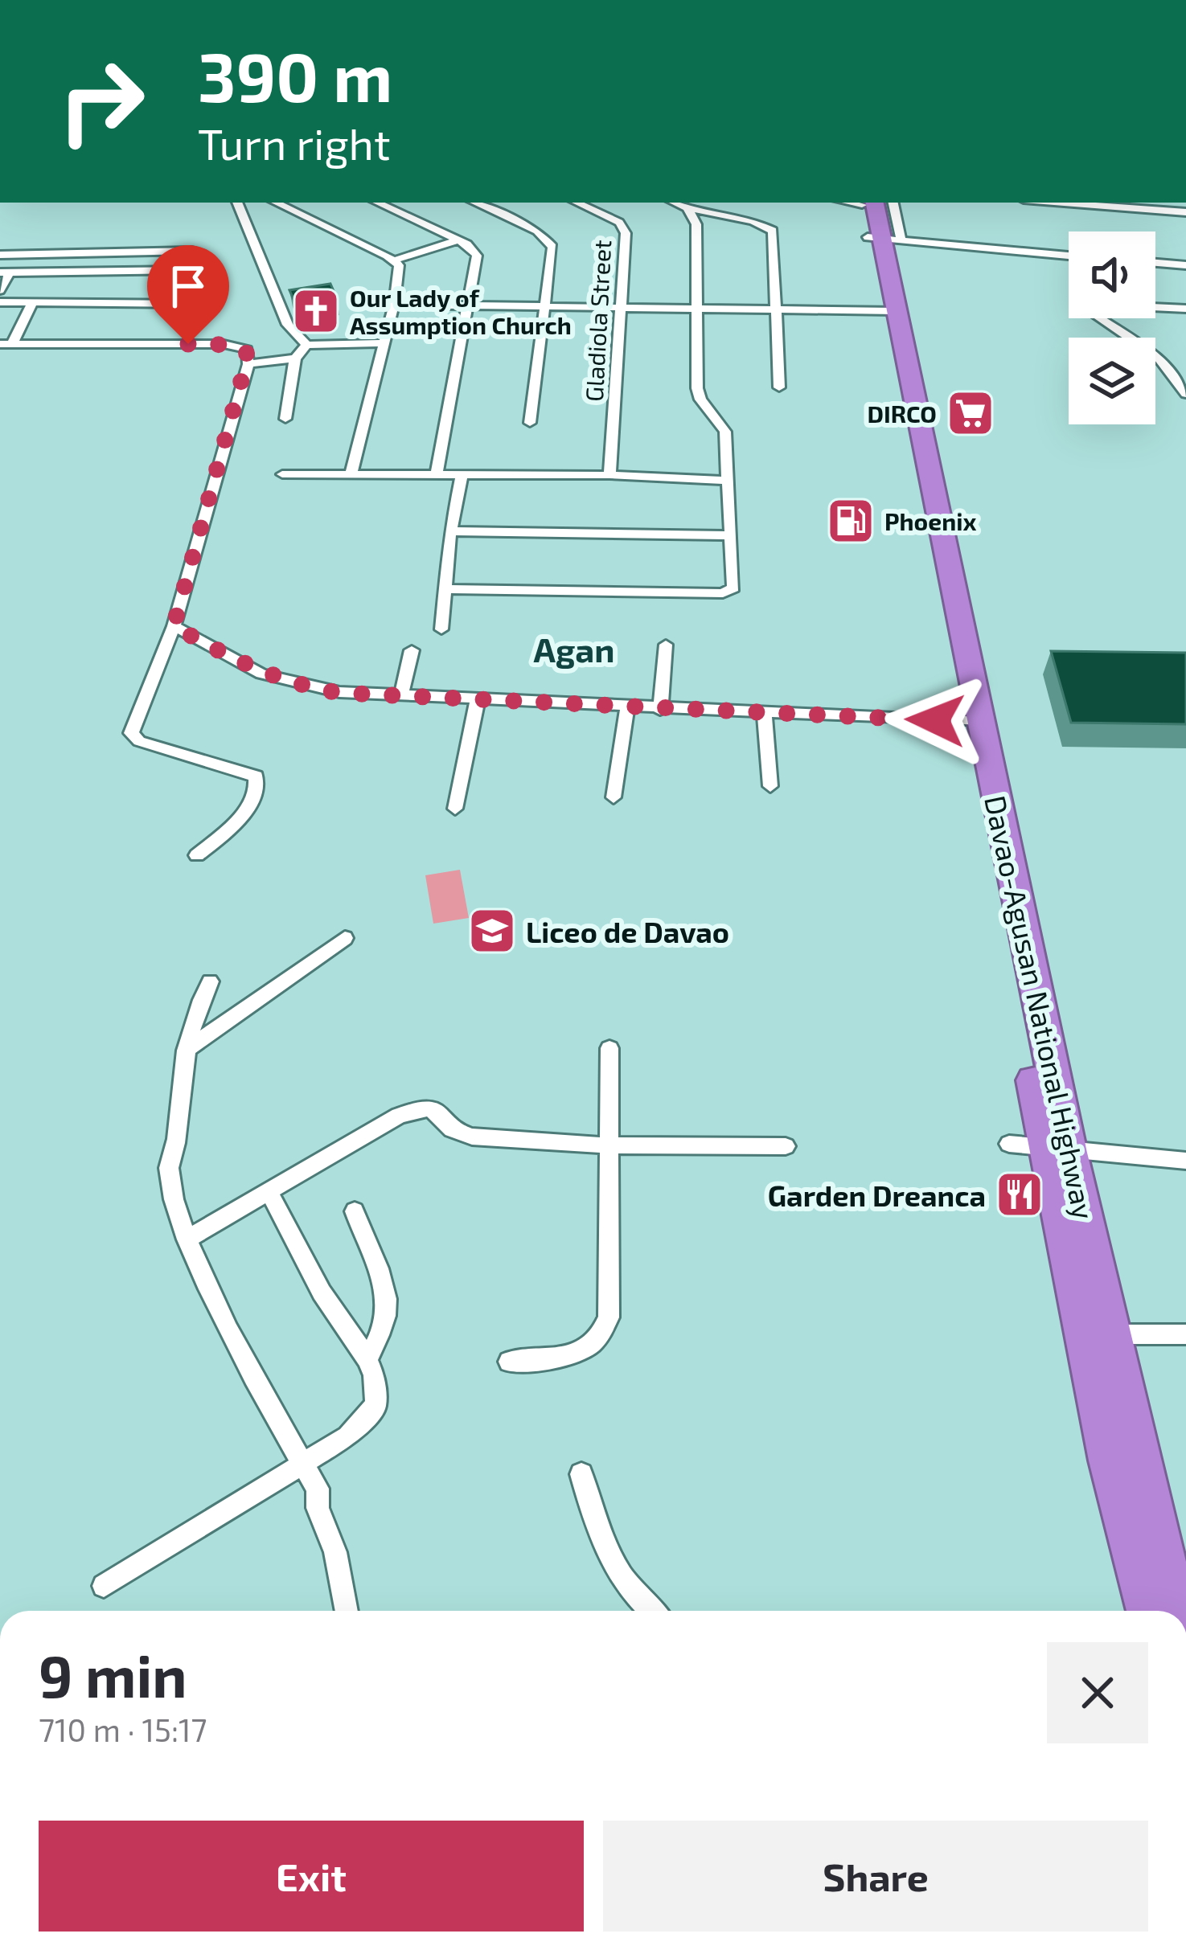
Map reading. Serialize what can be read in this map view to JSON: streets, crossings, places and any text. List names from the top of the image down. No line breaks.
{"streets":{"highway":["Davao-Agusan National Highway"],"street":["Gladiola Street"]},"districts":["Agan"],"places":{"church":["Our Lady of Assumption Church"],"supermarket":["DIRCO"],"fuel station":["Phoenix"],"school or university":["Liceo de Davao"],"restaurant":["Garden Dreanca"]},"page":{"turn":["390 m","Turn right"],"heading":["9 min","710 m · 15:17"],"buttons":["Exit","Share"]}}
